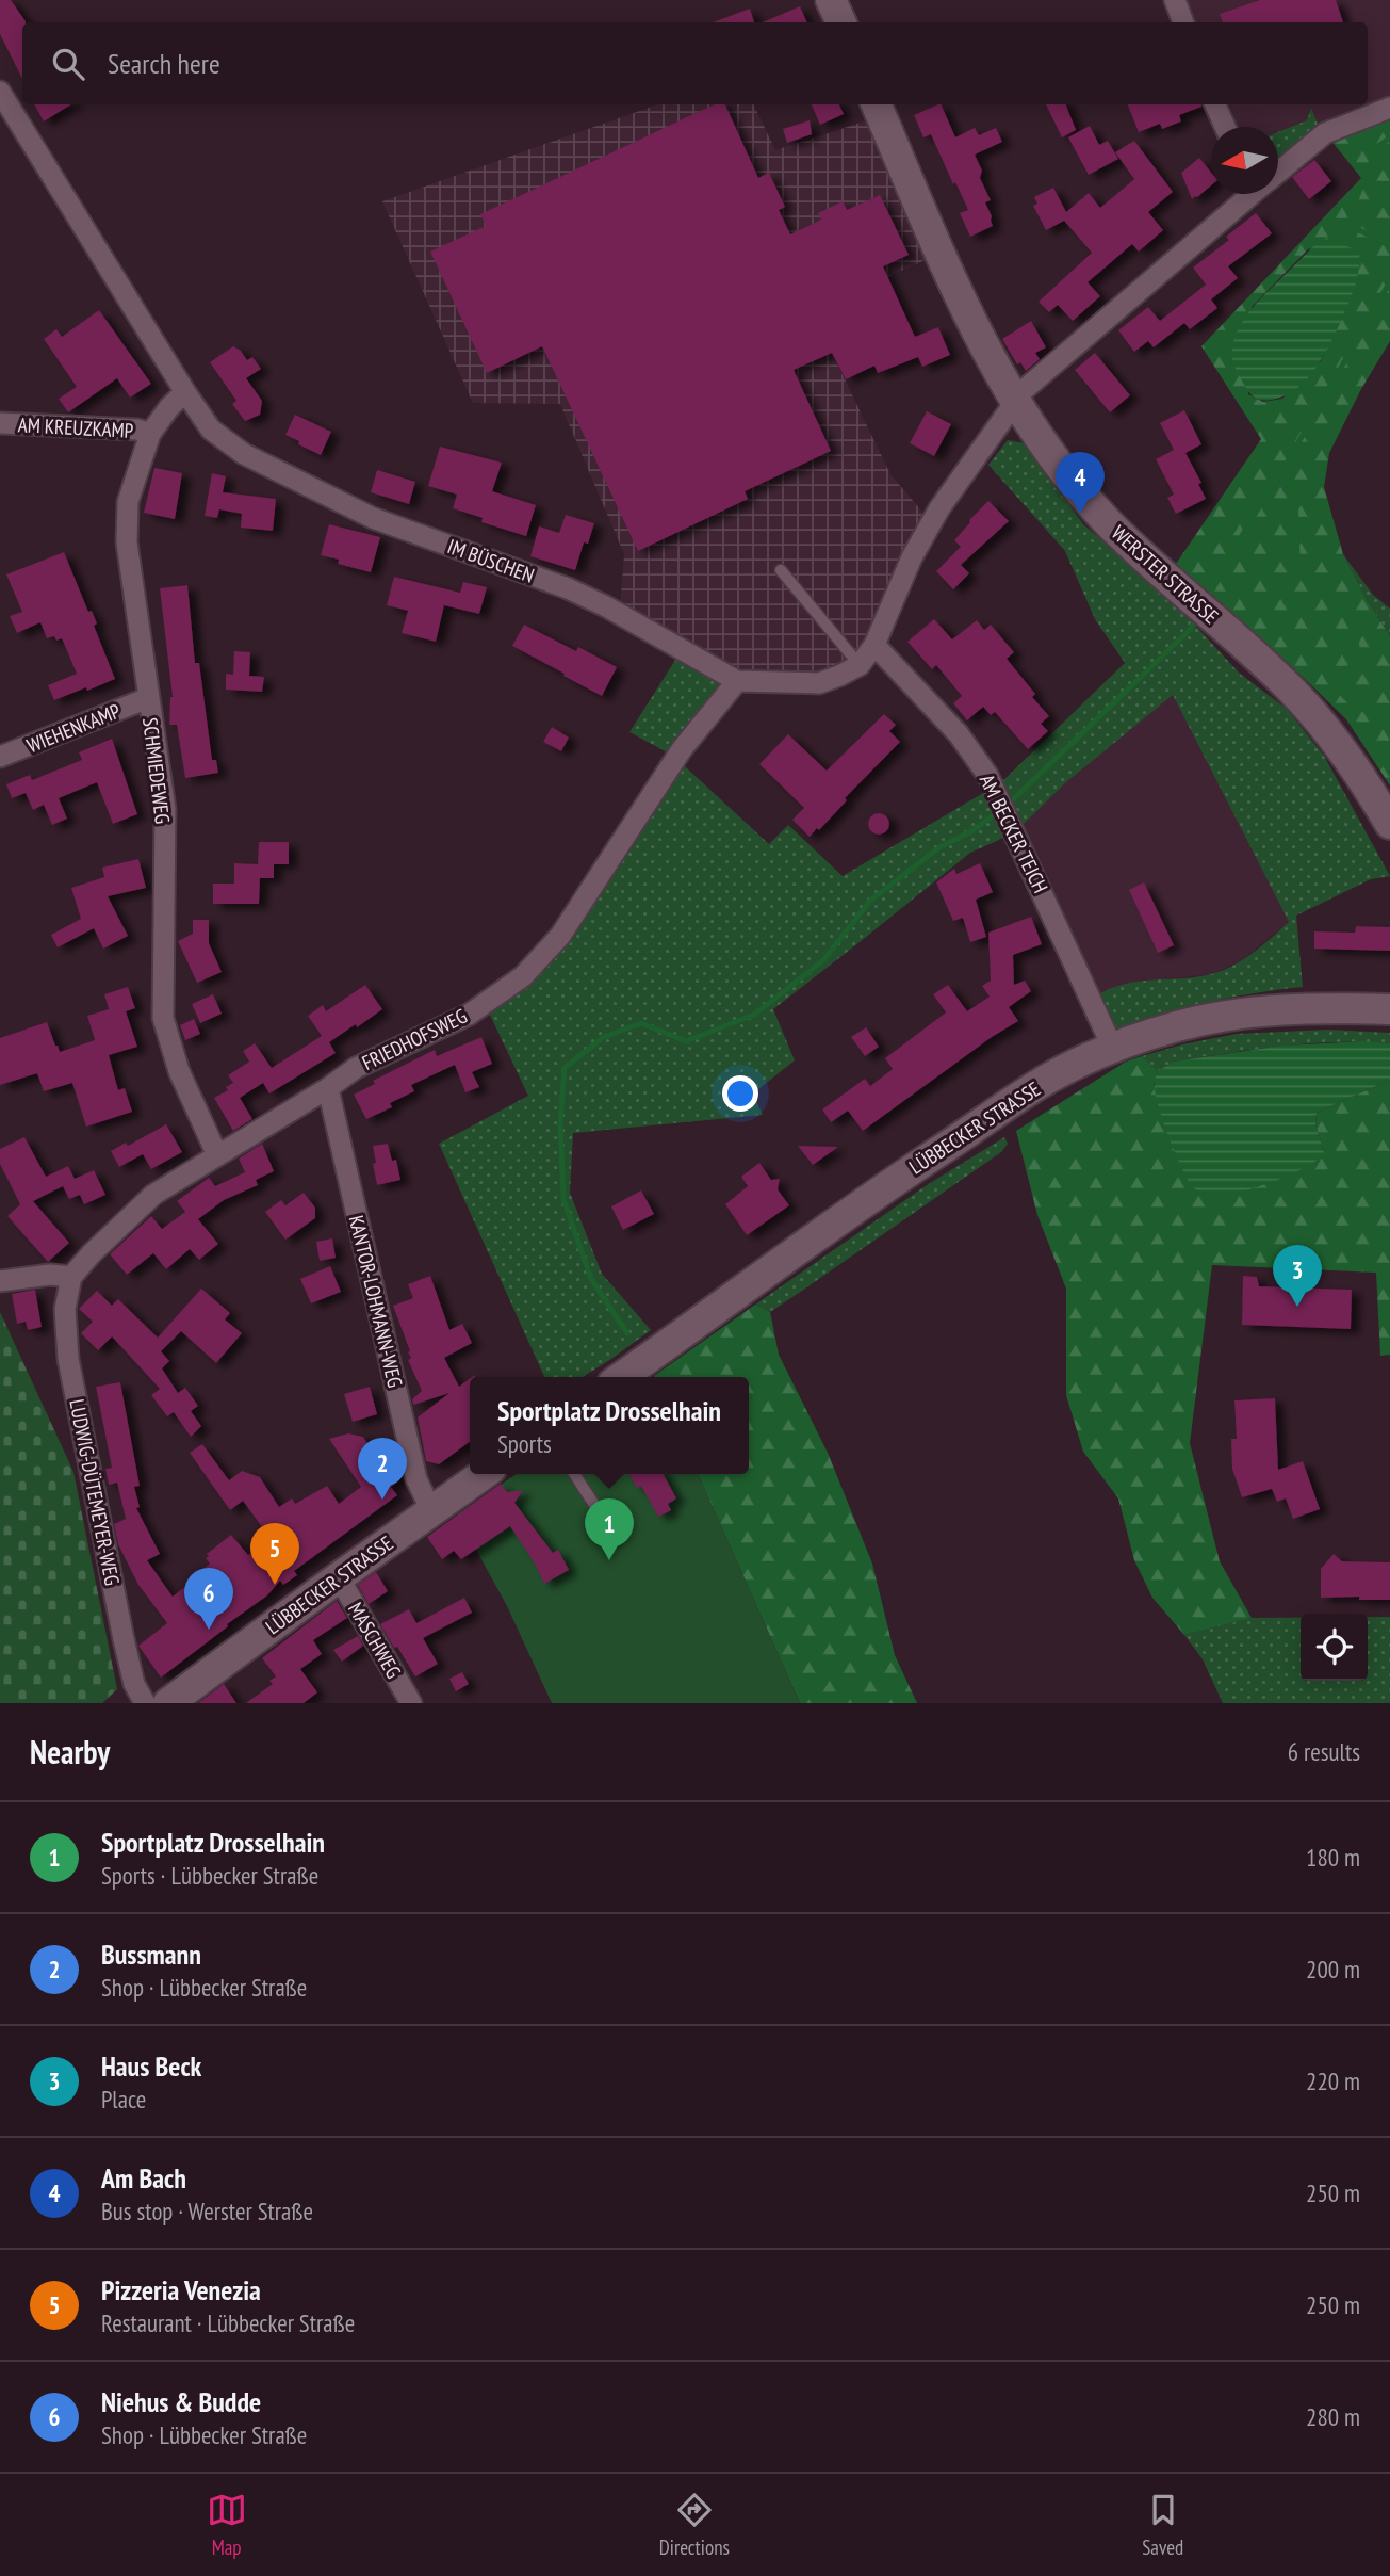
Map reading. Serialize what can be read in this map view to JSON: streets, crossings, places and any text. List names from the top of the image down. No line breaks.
{"streets":{"main road":["WERSTER STRASSE","LÜBBECKER STRASSE"],"street":["AM KREUZKAMP","IM BÜSCHEN","WIEHENKAMP","SCHMIEDEWEG","AM BECKER TEICH","FRIEDHOFSWEG","KANTOR-LOHMANN-WEG","LUDWIG-DÜTEMEYER-WEG","MASCHWEG"]},"crossings":[["AM KREUZKAMP","SCHMIEDEWEG"],["IM BÜSCHEN","WERSTER STRASSE"],["IM BÜSCHEN","SCHMIEDEWEG"],["IM BÜSCHEN","AM BECKER TEICH"],["IM BÜSCHEN","FRIEDHOFSWEG"],["WIEHENKAMP","SCHMIEDEWEG"],["SCHMIEDEWEG","FRIEDHOFSWEG"],["AM BECKER TEICH","LÜBBECKER STRASSE"],["FRIEDHOFSWEG","KANTOR-LOHMANN-WEG"],["FRIEDHOFSWEG","LUDWIG-DÜTEMEYER-WEG"],["LÜBBECKER STRASSE","KANTOR-LOHMANN-WEG"],["LÜBBECKER STRASSE","MASCHWEG"]],"north":"left","page":{"search":"Search here","pins":["4","3","2","1","5","6"],"popup":["Sportplatz Drosselhain","Sports"],"heading":["Nearby","6 results"],"list":[{"mark":"1","name":"Sportplatz Drosselhain","note":"Sports · Lübbecker Straße","value":"180 m"},{"mark":"2","name":"Bussmann","note":"Shop · Lübbecker Straße","value":"200 m"},{"mark":"3","name":"Haus Beck","note":"Place","value":"220 m"},{"mark":"4","name":"Am Bach","note":"Bus stop · Werster Straße","value":"250 m"},{"mark":"5","name":"Pizzeria Venezia","note":"Restaurant · Lübbecker Straße","value":"250 m"},{"mark":"6","name":"Niehus & Budde","note":"Shop · Lübbecker Straße","value":"280 m"}],"nav":["Map","Directions","Saved"]}}
